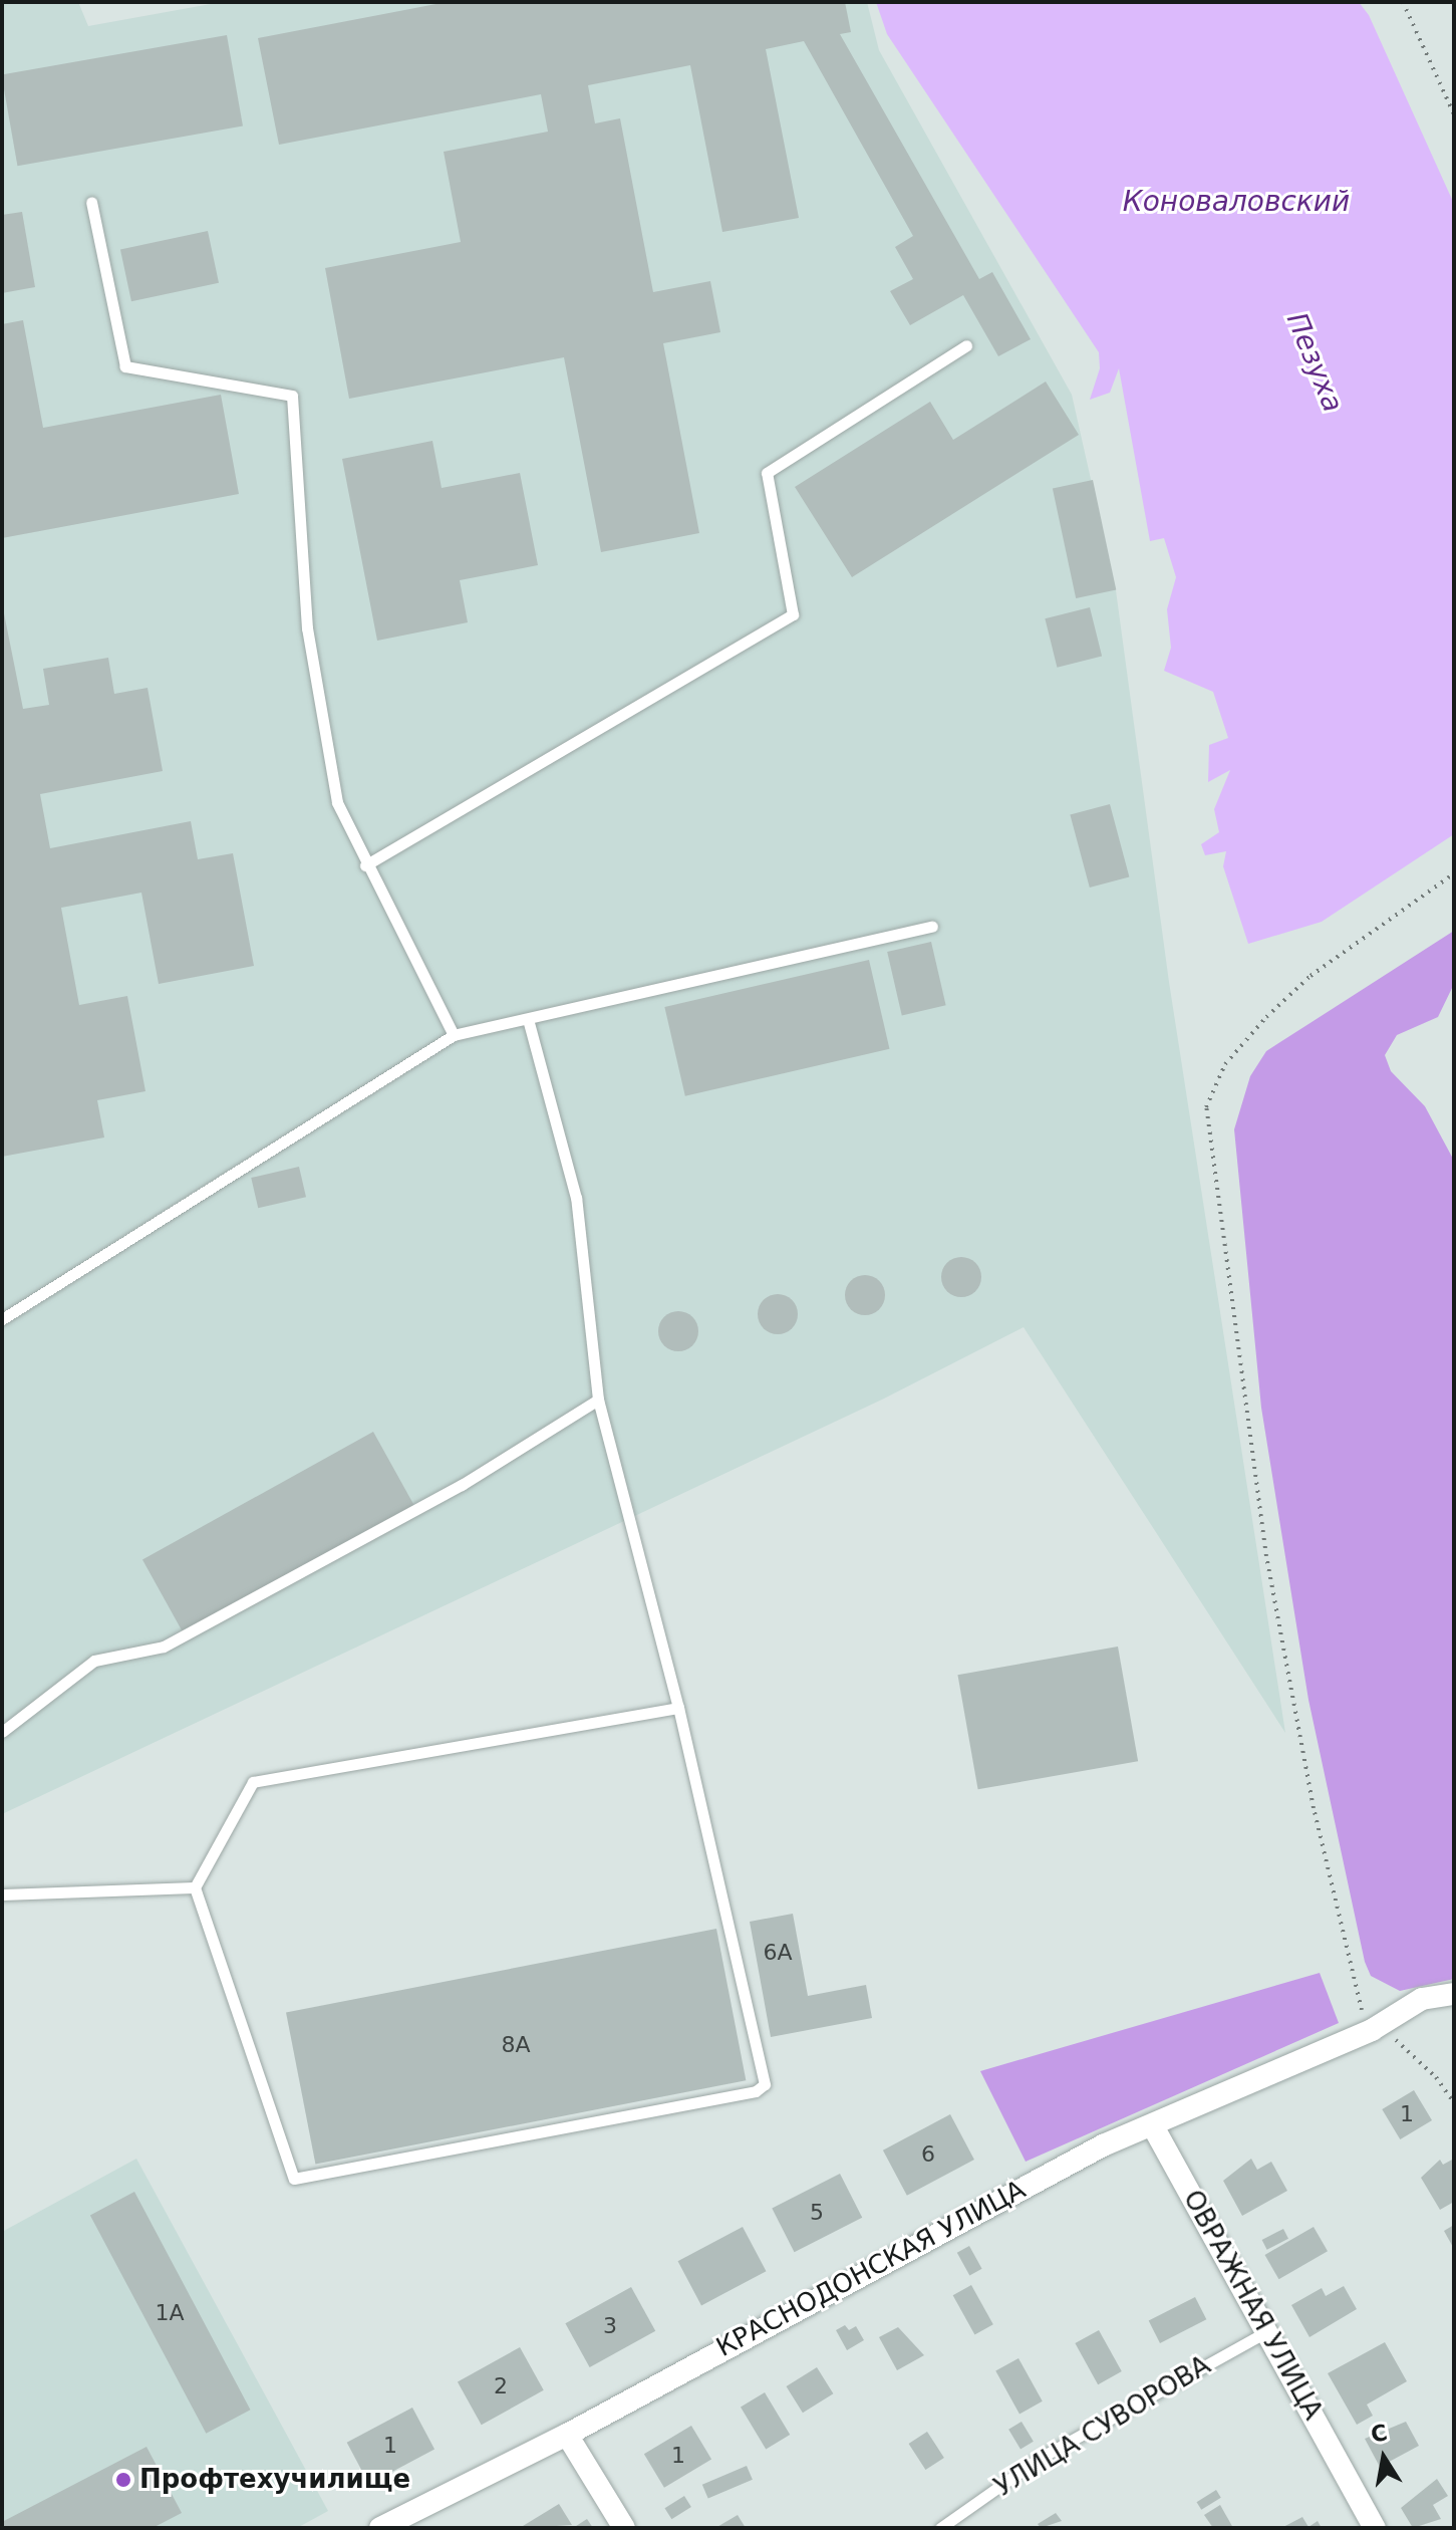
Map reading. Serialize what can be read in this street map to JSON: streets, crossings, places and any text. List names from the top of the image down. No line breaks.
{"streets":{"street":["КРАСНОДОНСКАЯ УЛИЦА","ОВРАЖНАЯ УЛИЦА"],"lane":["УЛИЦА СУВОРОВА"]},"crossings":[["КРАСНОДОНСКАЯ УЛИЦА","ОВРАЖНАЯ УЛИЦА"],["ОВРАЖНАЯ УЛИЦА","УЛИЦА СУВОРОВА"]],"water":["Коноваловский","Пезуха"],"places":["Профтехучилище"],"house_numbers":["6А","8А","1","6","5","1А","3","2","1","1"],"north":"top"}
